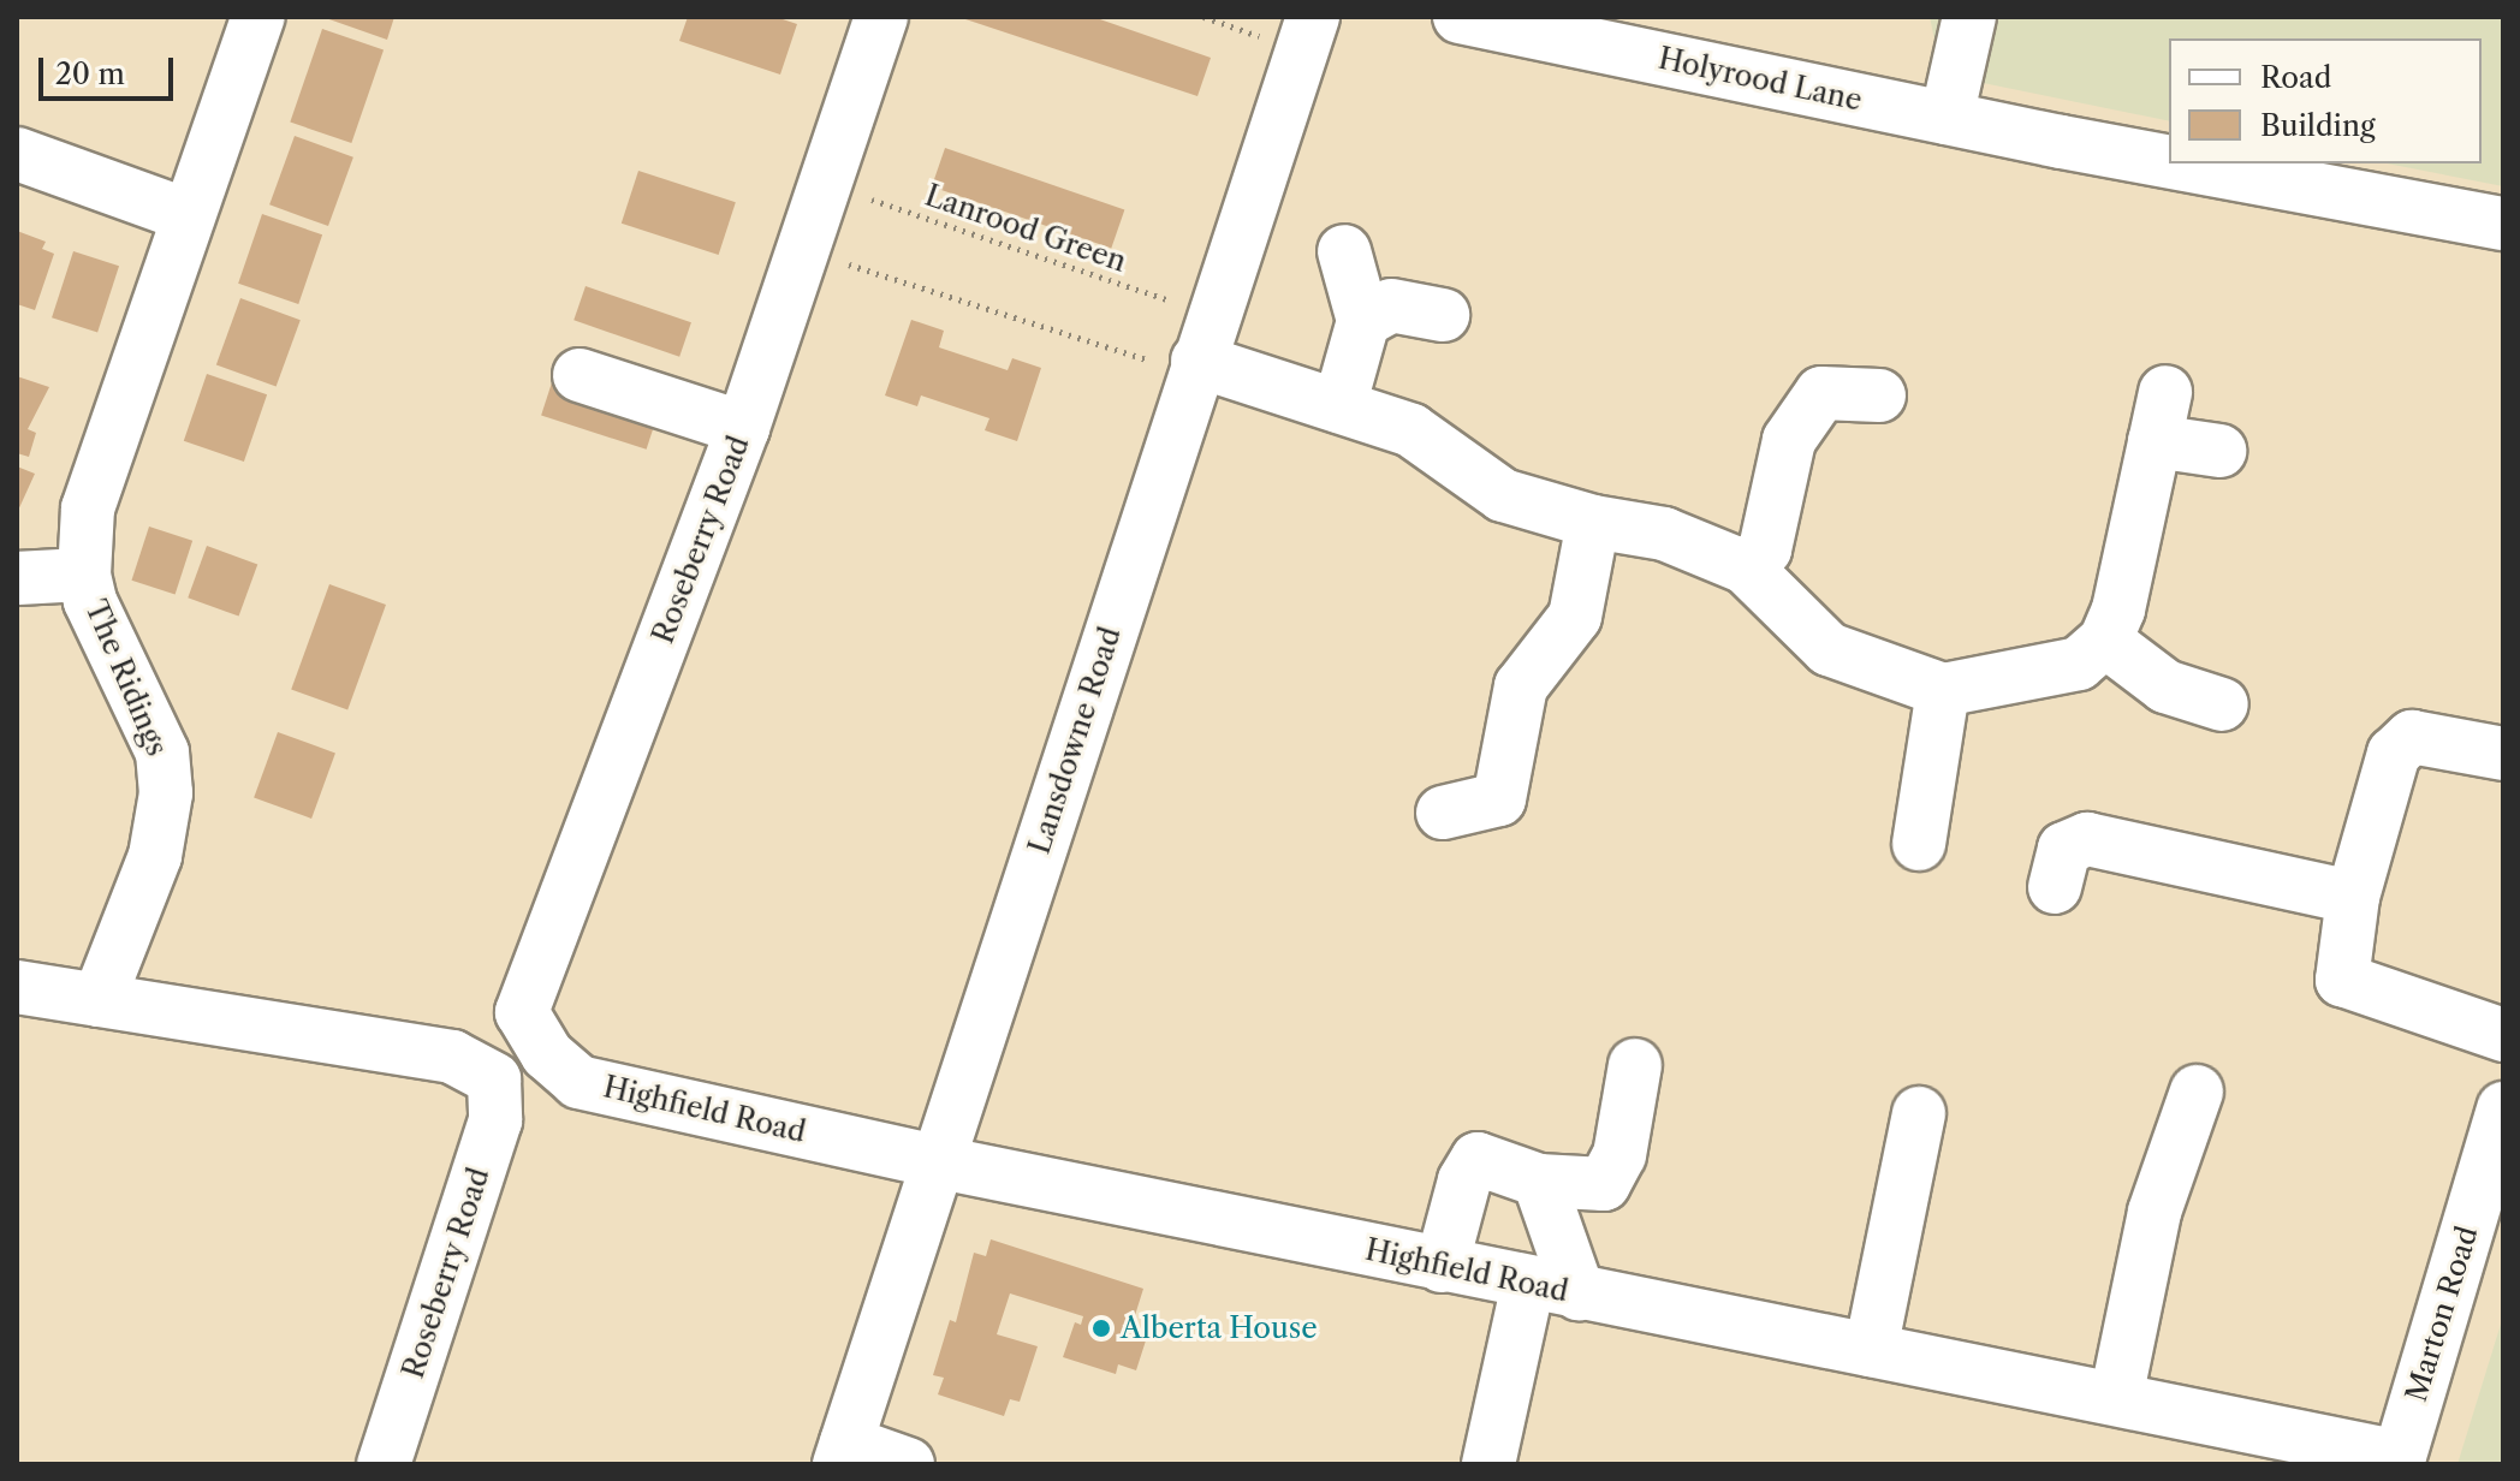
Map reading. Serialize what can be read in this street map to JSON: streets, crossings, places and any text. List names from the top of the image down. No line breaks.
{"streets":{"street":["Holyrood Lane","Roseberry Road","The Ridings","Lansdowne Road","Highfield Road","Marton Road"],"path":["Lanrood Green"]},"crossings":[["Lanrood Green","Roseberry Road"],["Lanrood Green","Lansdowne Road"],["Roseberry Road","The Ridings"],["Roseberry Road","Highfield Road"],["Lansdowne Road","Highfield Road"],["Highfield Road","Marton Road"]],"places":["Alberta House"],"legend":["Road","Building"],"scale_bar":"20 m"}
